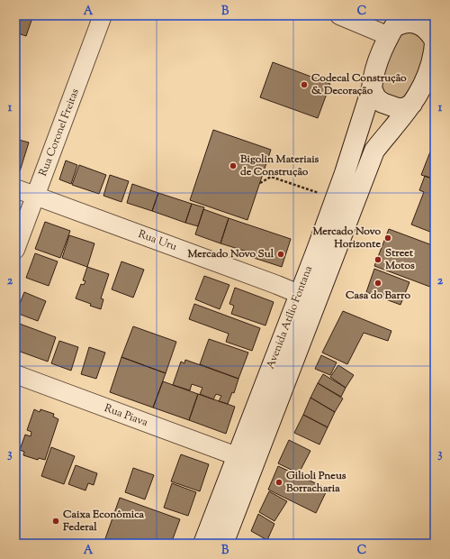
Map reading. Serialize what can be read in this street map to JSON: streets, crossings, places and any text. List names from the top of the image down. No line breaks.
{"streets":{"main road":["Avenida Atílio Fontana"],"street":["Rua Coronel Freitas","Rua Uru","Rua Piava"]},"crossings":[["Rua Coronel Freitas","Rua Uru"],["Rua Uru","Avenida Atílio Fontana"],["Avenida Atílio Fontana","Rua Piava"]],"places":["Codecal Construção & Decoração","Bigolin Materiais de Construção","Mercado Novo Horizonte","Mercado Novo Sul","Street Motos","Casa do Barro","Gilioli Pneus Borracharia","Caixa Econômica Federal"],"grid":{"columns":["A","B","C"],"rows":["1","2","3"]}}
